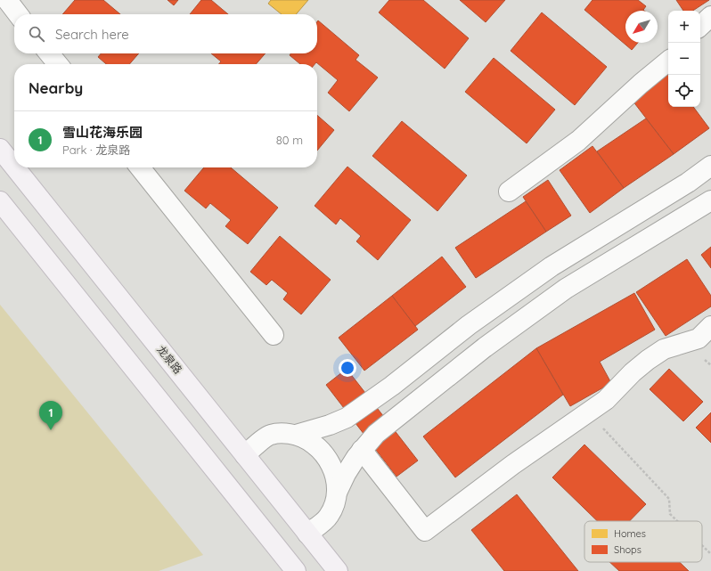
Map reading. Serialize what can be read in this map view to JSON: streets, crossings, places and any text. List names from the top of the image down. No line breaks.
{"streets":{"main road":["龙泉路"]},"legend":["Homes","Shops"],"north":"bottom left","page":{"map_buttons":["+","−"],"search":"Search here","heading":"Nearby","list":[{"mark":"1","name":"雪山花海乐园","note":"Park · 龙泉路","value":"80 m"}],"pins":"1"}}
